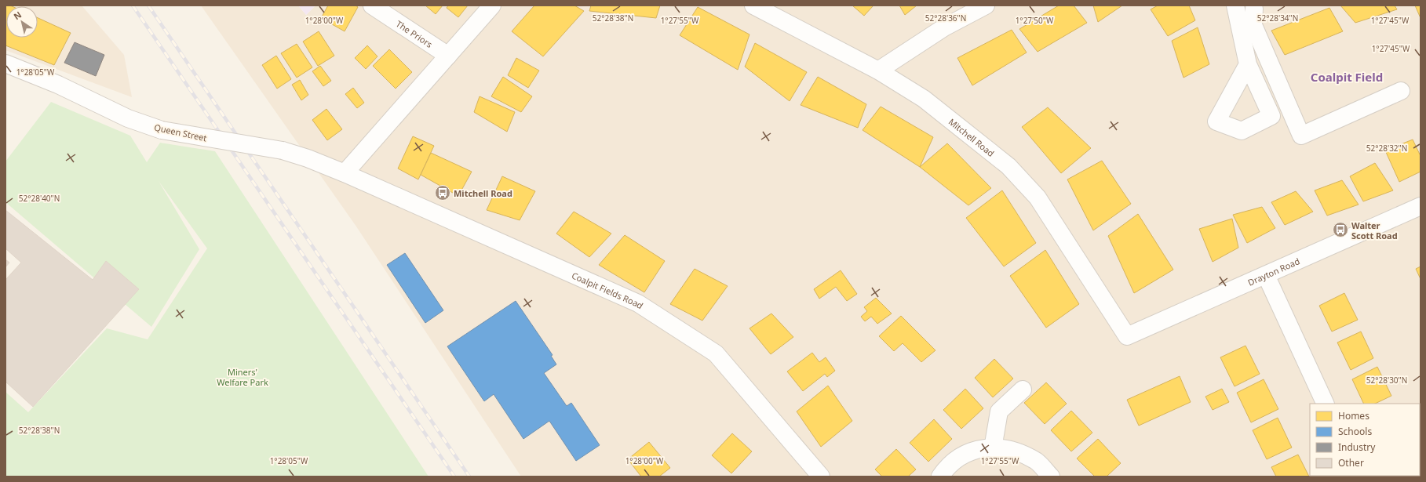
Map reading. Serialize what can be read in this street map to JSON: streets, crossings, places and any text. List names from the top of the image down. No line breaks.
{"streets":{"street":["The Priors","Queen Street","Mitchell Road","Drayton Road","Coalpit Fields Road"]},"crossings":[["Queen Street","Coalpit Fields Road"],["Mitchell Road","Drayton Road"]],"districts":["Coalpit Field"],"parks":["Miners' Welfare Park"],"places":{"bus stop":["Mitchell Road","Walter Scott Road"]},"legend":["Homes","Schools","Industry","Other"],"north":"top left","coordinates":["52°28'38\"N","52°28'36\"N","52°28'34\"N","1°27'50\"W","1°28'00\"W","1°27'55\"W","1°27'45\"W","1°28'05\"W","52°28'32\"N","52°28'40\"N","52°28'30\"N"]}
